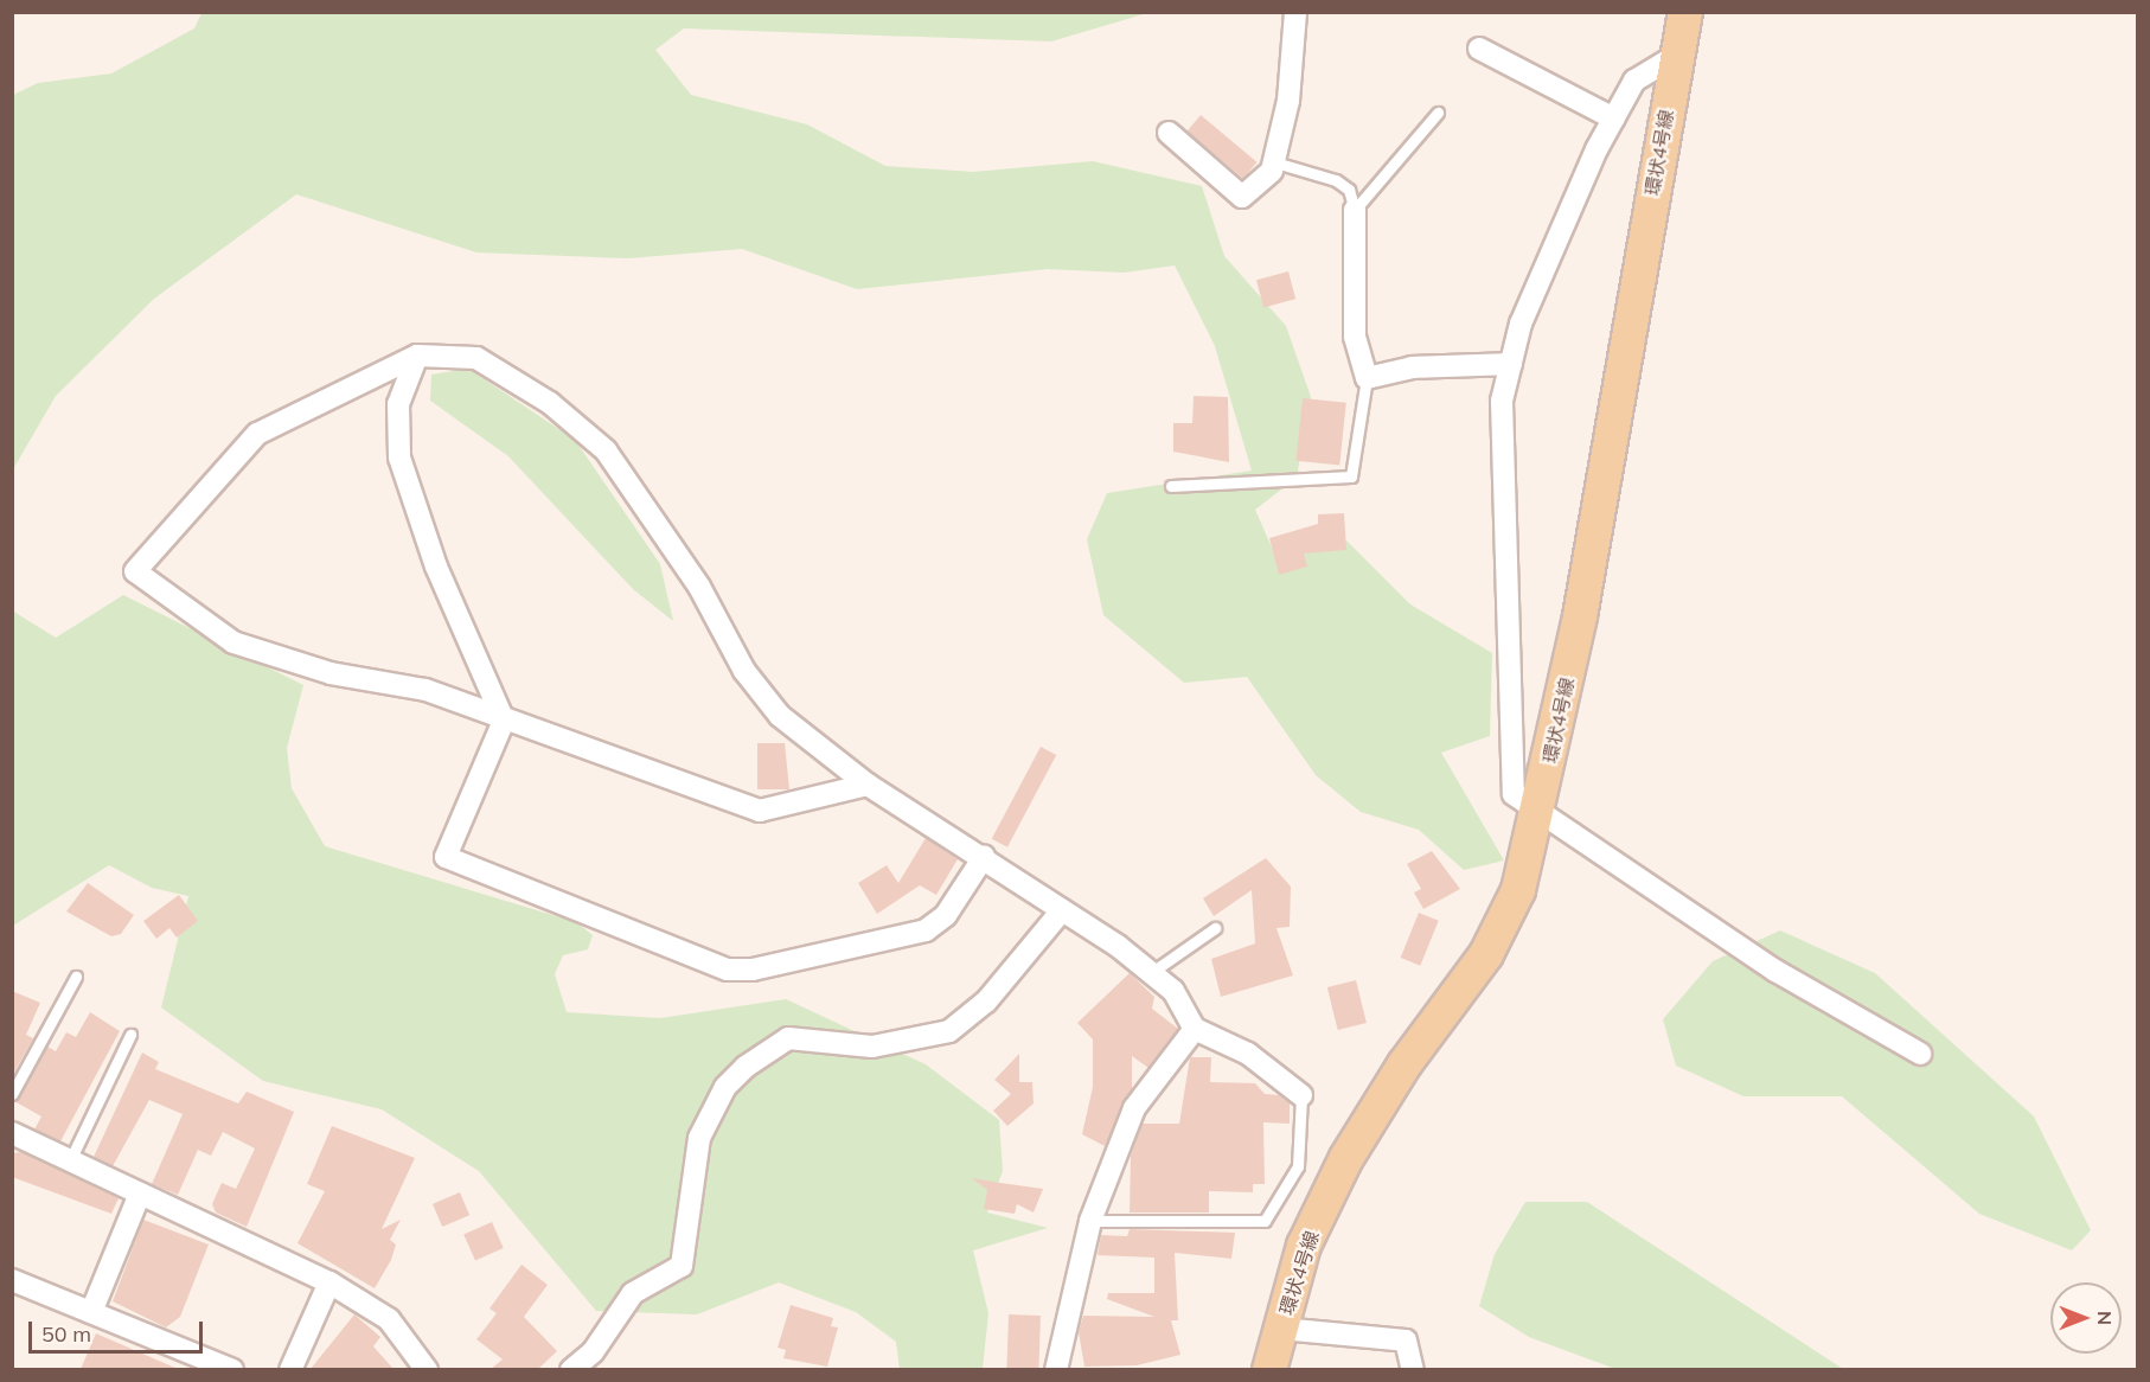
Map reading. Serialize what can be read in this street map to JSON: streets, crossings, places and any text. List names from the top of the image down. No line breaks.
{"streets":{"main road":["環状4号線"]},"scale_bar":"50 m","north":"right"}
